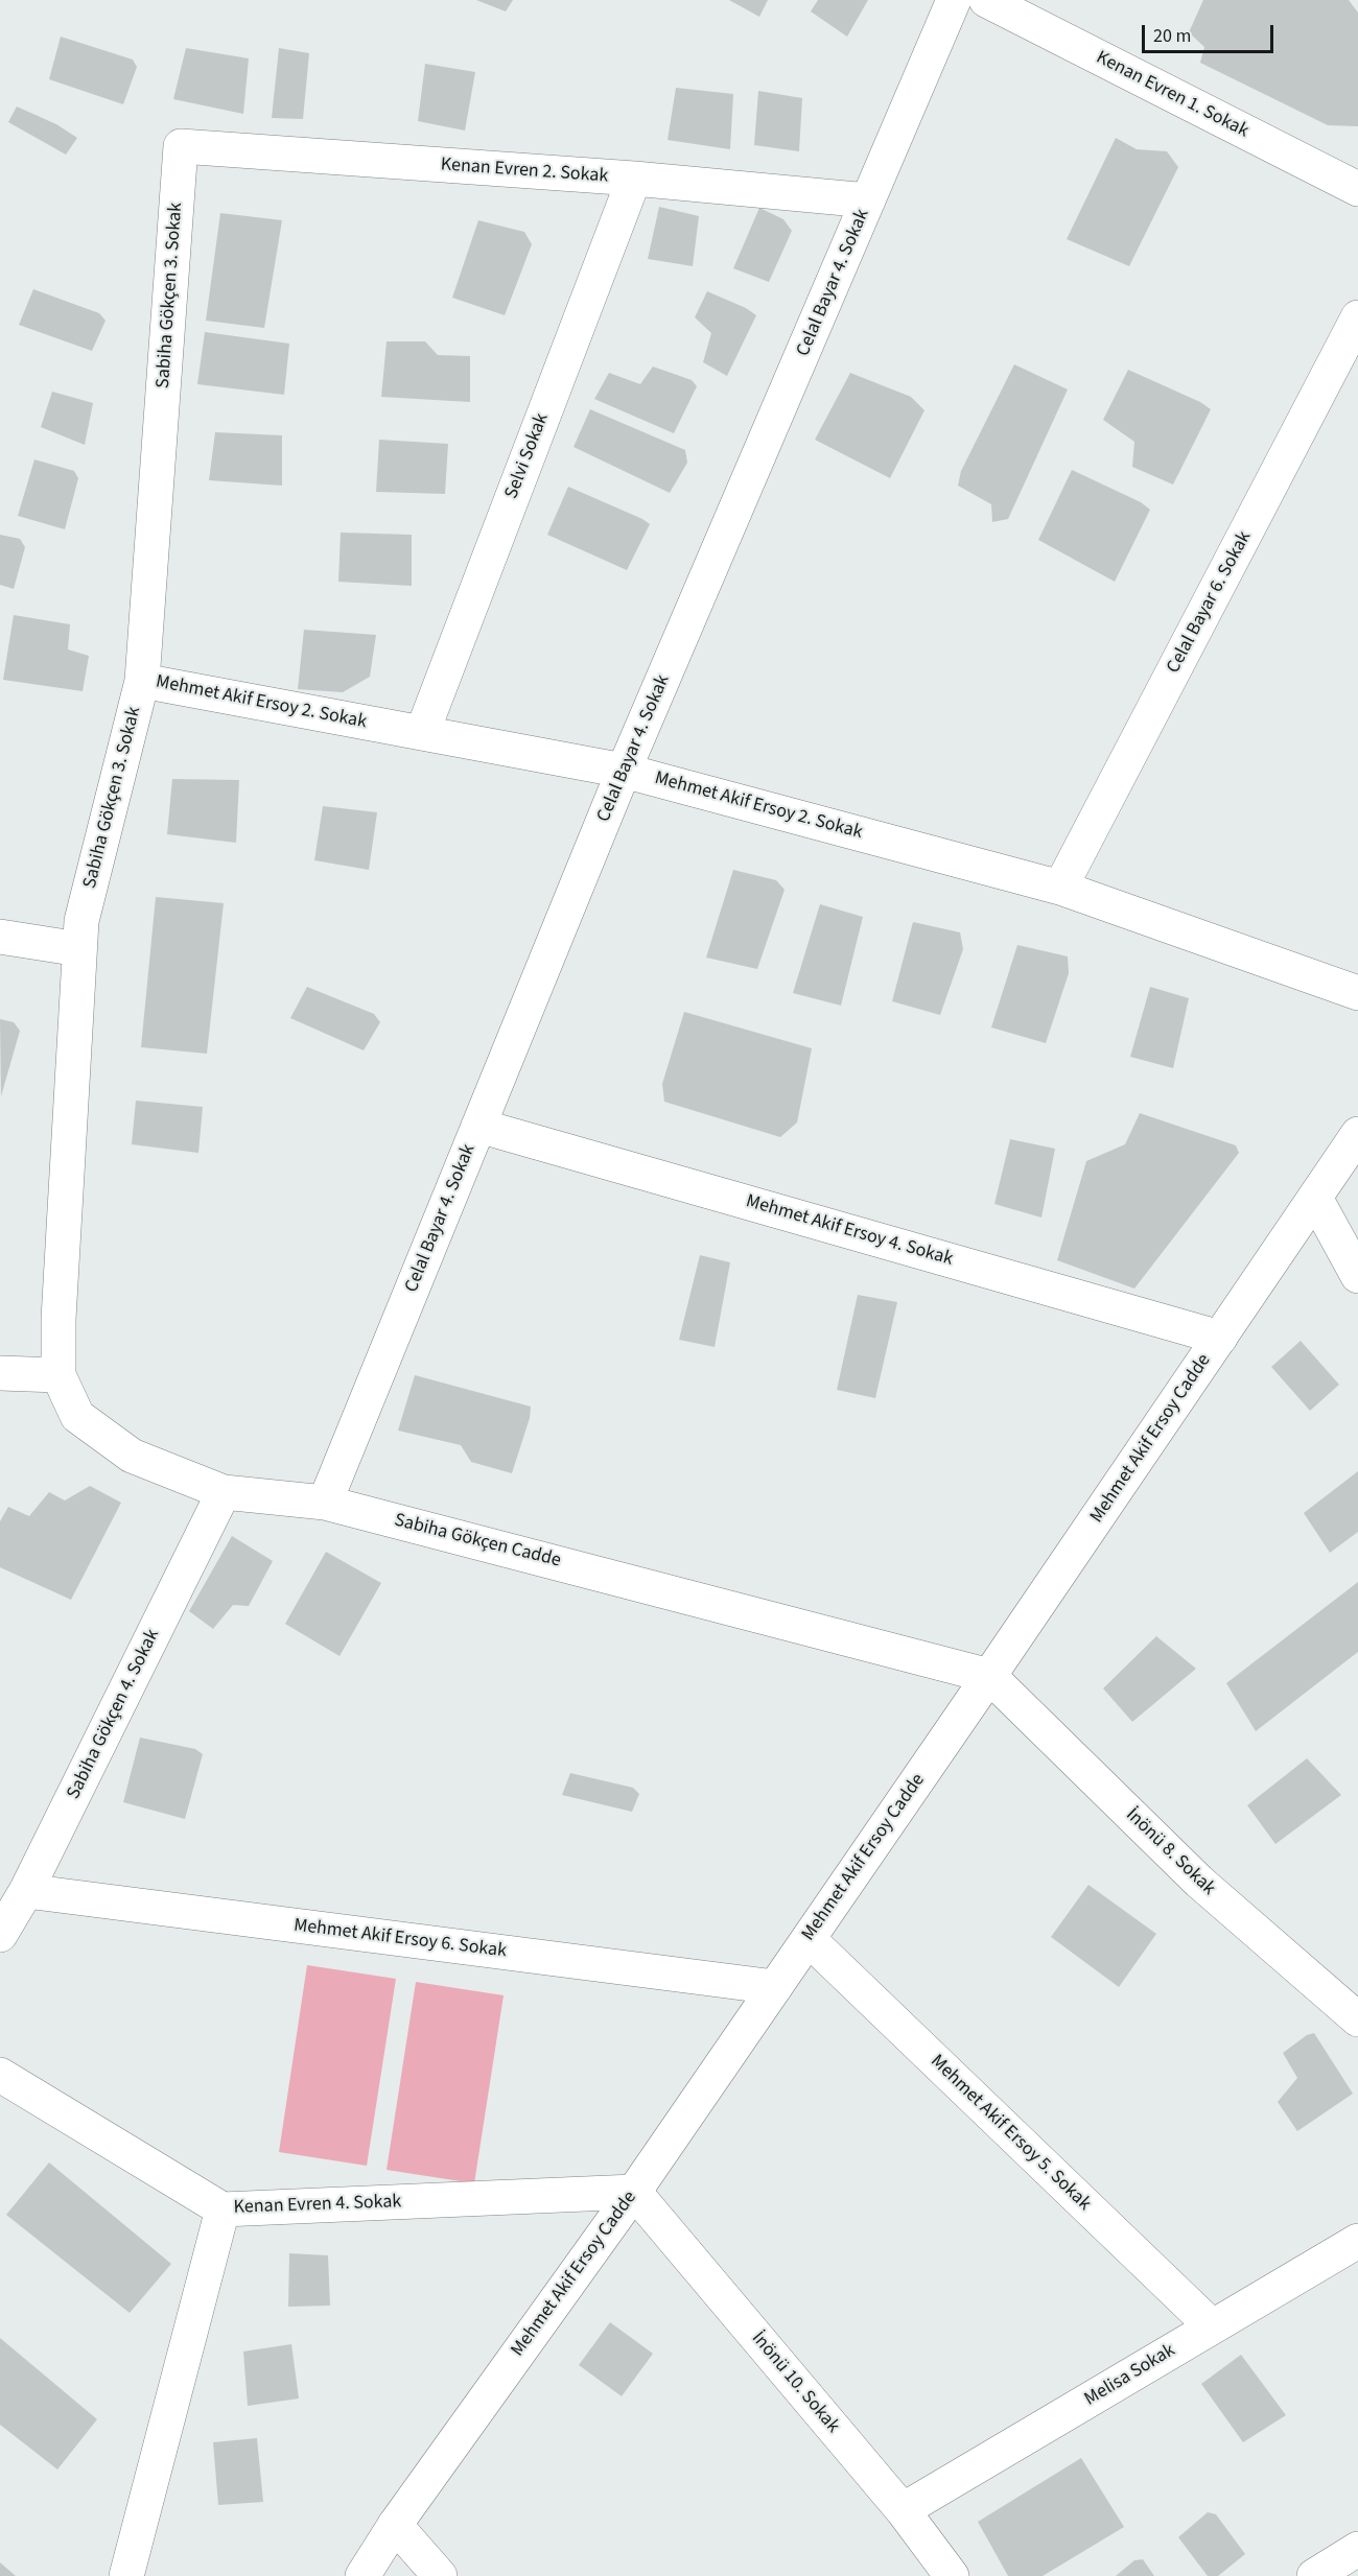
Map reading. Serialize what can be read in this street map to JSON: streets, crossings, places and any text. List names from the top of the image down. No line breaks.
{"streets":{"street":["Kenan Evren 1. Sokak","Kenan Evren 2. Sokak","Celal Bayar 4. Sokak","Sabiha Gökçen 3. Sokak","Selvi Sokak","Celal Bayar 6. Sokak","Mehmet Akif Ersoy 2. Sokak","Mehmet Akif Ersoy 4. Sokak","Mehmet Akif Ersoy Cadde","Sabiha Gökçen Cadde","Sabiha Gökçen 4. Sokak","İnönü 8. Sokak","Mehmet Akif Ersoy 6. Sokak","Mehmet Akif Ersoy 5. Sokak","Kenan Evren 4. Sokak","Melisa Sokak","İnönü 10. Sokak"]},"crossings":[["Kenan Evren 2. Sokak","Celal Bayar 4. Sokak"],["Kenan Evren 2. Sokak","Sabiha Gökçen 3. Sokak"],["Kenan Evren 2. Sokak","Selvi Sokak"],["Celal Bayar 4. Sokak","Mehmet Akif Ersoy 2. Sokak"],["Celal Bayar 4. Sokak","Mehmet Akif Ersoy 4. Sokak"],["Celal Bayar 4. Sokak","Sabiha Gökçen Cadde"],["Sabiha Gökçen 3. Sokak","Mehmet Akif Ersoy 2. Sokak"],["Sabiha Gökçen 3. Sokak","Sabiha Gökçen Cadde"],["Selvi Sokak","Mehmet Akif Ersoy 2. Sokak"],["Celal Bayar 6. Sokak","Mehmet Akif Ersoy 2. Sokak"],["Mehmet Akif Ersoy 4. Sokak","Mehmet Akif Ersoy Cadde"],["Mehmet Akif Ersoy Cadde","Sabiha Gökçen Cadde"],["Mehmet Akif Ersoy Cadde","İnönü 8. Sokak"],["Mehmet Akif Ersoy Cadde","Mehmet Akif Ersoy 6. Sokak"],["Mehmet Akif Ersoy Cadde","Mehmet Akif Ersoy 5. Sokak"],["Mehmet Akif Ersoy Cadde","Kenan Evren 4. Sokak"],["Mehmet Akif Ersoy Cadde","İnönü 10. Sokak"],["Sabiha Gökçen Cadde","Sabiha Gökçen 4. Sokak"],["Sabiha Gökçen Cadde","İnönü 8. Sokak"],["Sabiha Gökçen 4. Sokak","Mehmet Akif Ersoy 6. Sokak"],["Mehmet Akif Ersoy 5. Sokak","Melisa Sokak"],["Kenan Evren 4. Sokak","İnönü 10. Sokak"],["Melisa Sokak","İnönü 10. Sokak"]],"scale_bar":"20 m"}
